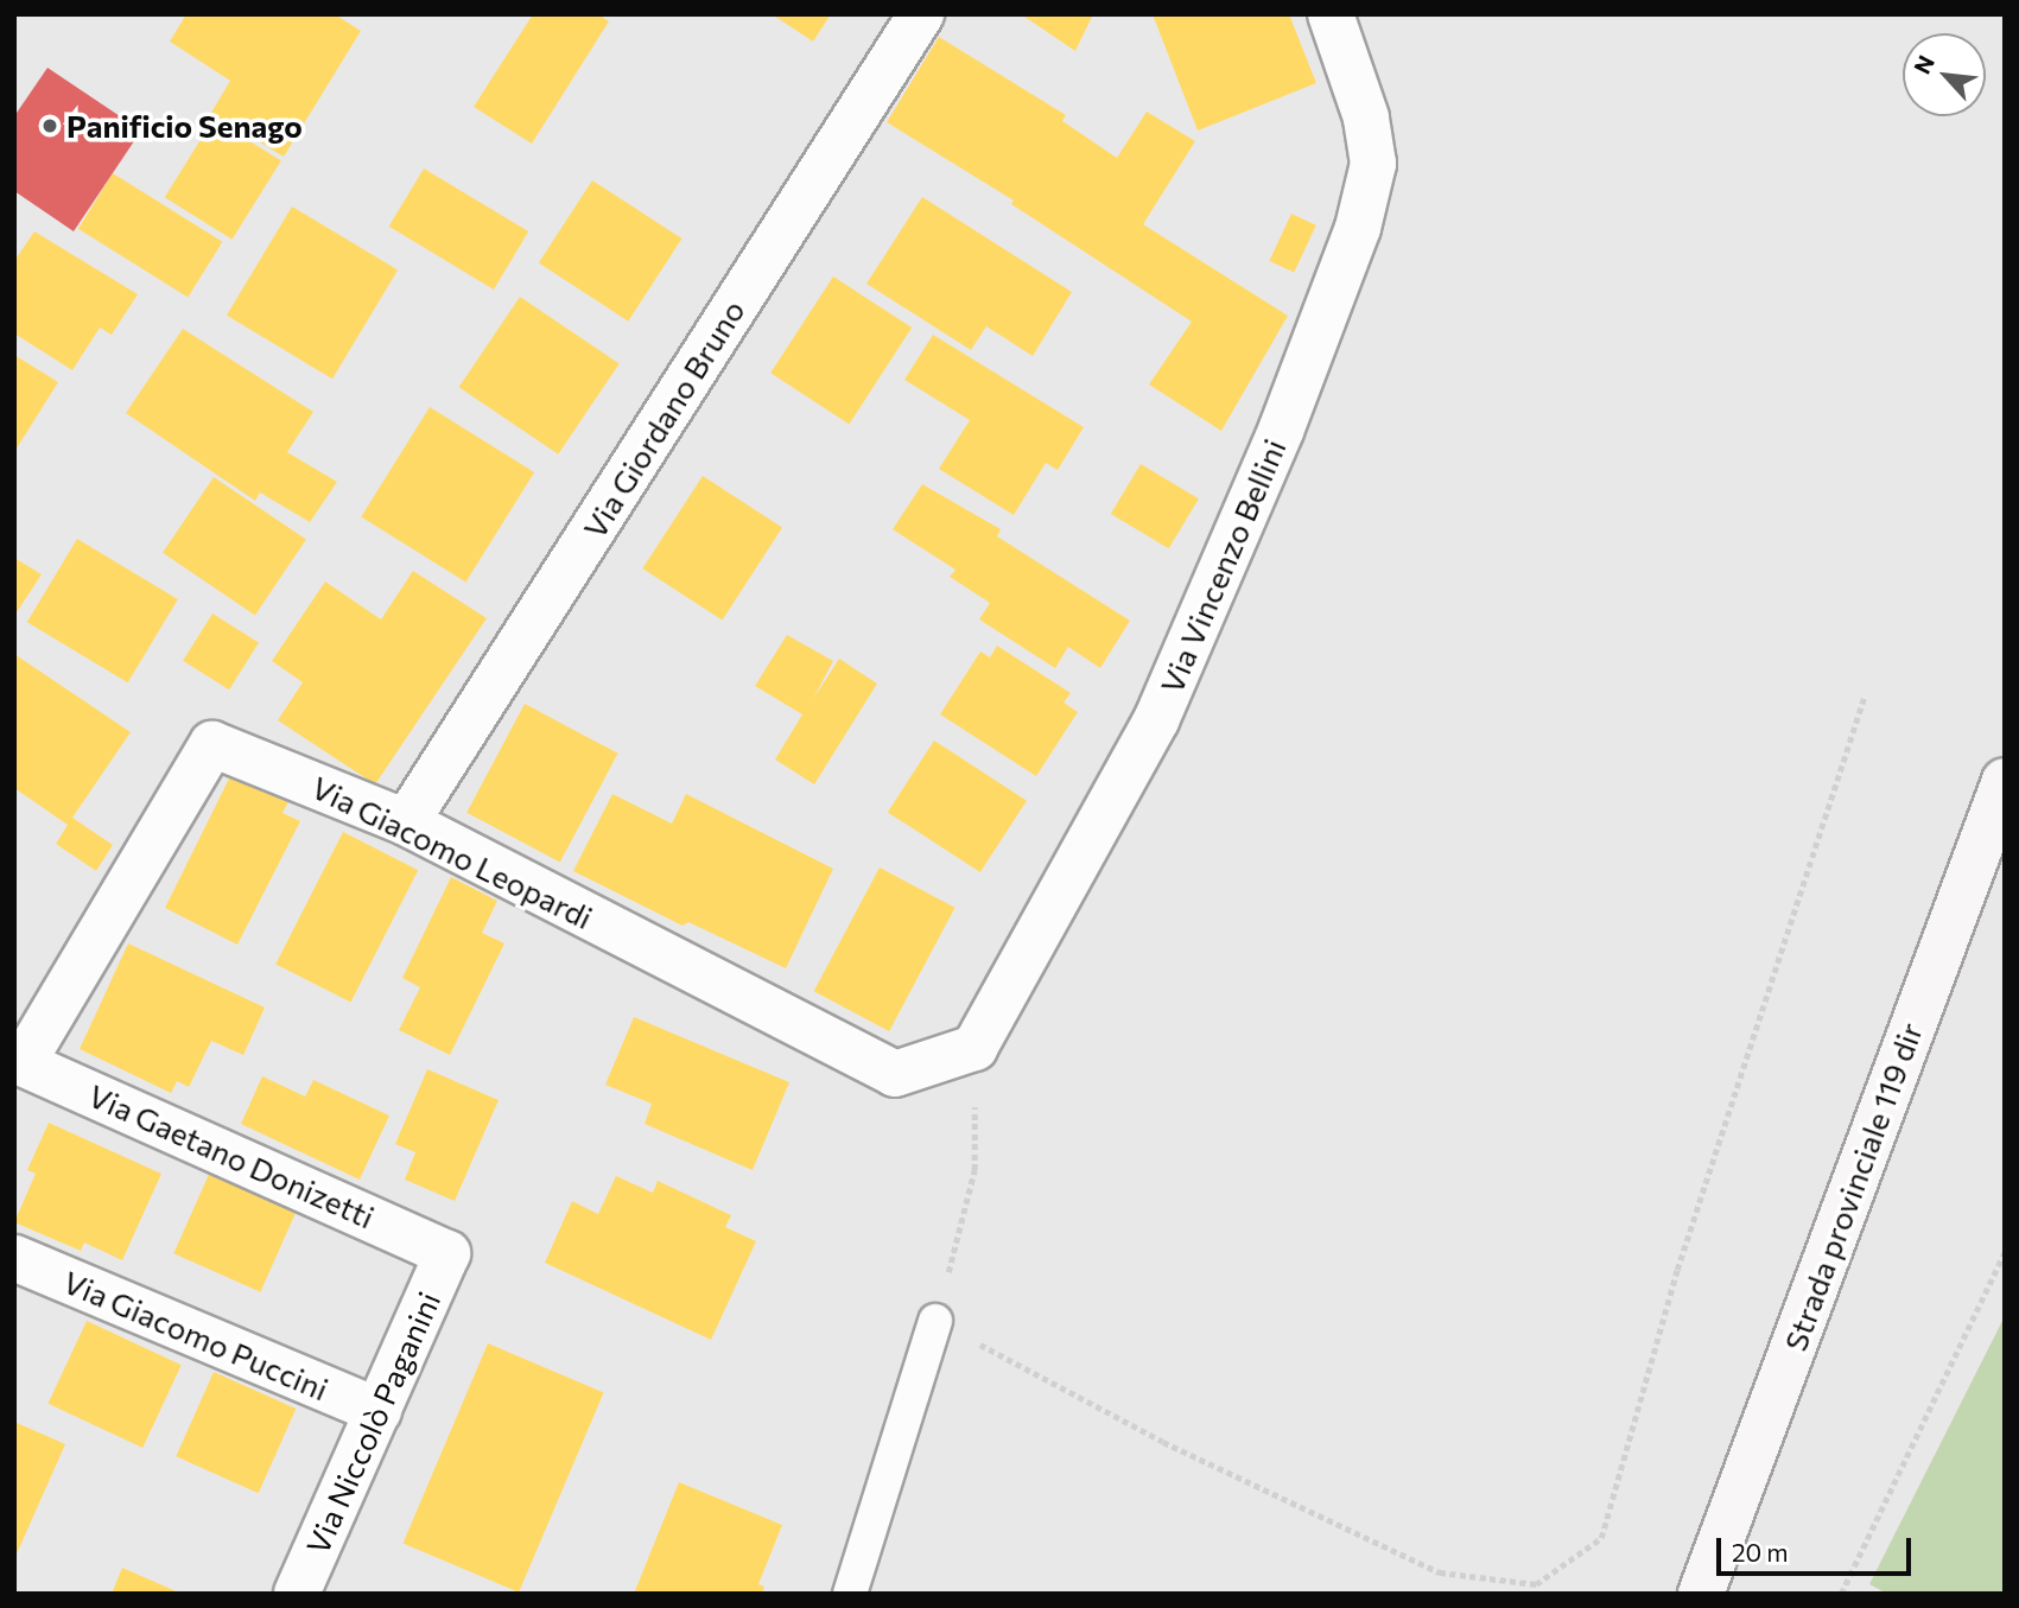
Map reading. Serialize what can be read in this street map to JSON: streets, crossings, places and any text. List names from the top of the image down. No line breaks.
{"streets":{"street":["Via Giordano Bruno","Via Vincenzo Bellini","Via Giacomo Leopardi","Via Gaetano Donizetti","Strada provinciale 119 dir","Via Giacomo Puccini","Via Niccolò Paganini"]},"crossings":[["Via Giordano Bruno","Via Giacomo Leopardi"],["Via Vincenzo Bellini","Via Giacomo Leopardi"],["Via Giacomo Leopardi","Via Gaetano Donizetti"],["Via Gaetano Donizetti","Via Niccolò Paganini"],["Via Giacomo Puccini","Via Niccolò Paganini"]],"places":["Panificio Senago"],"scale_bar":"20 m","north":"top left"}
